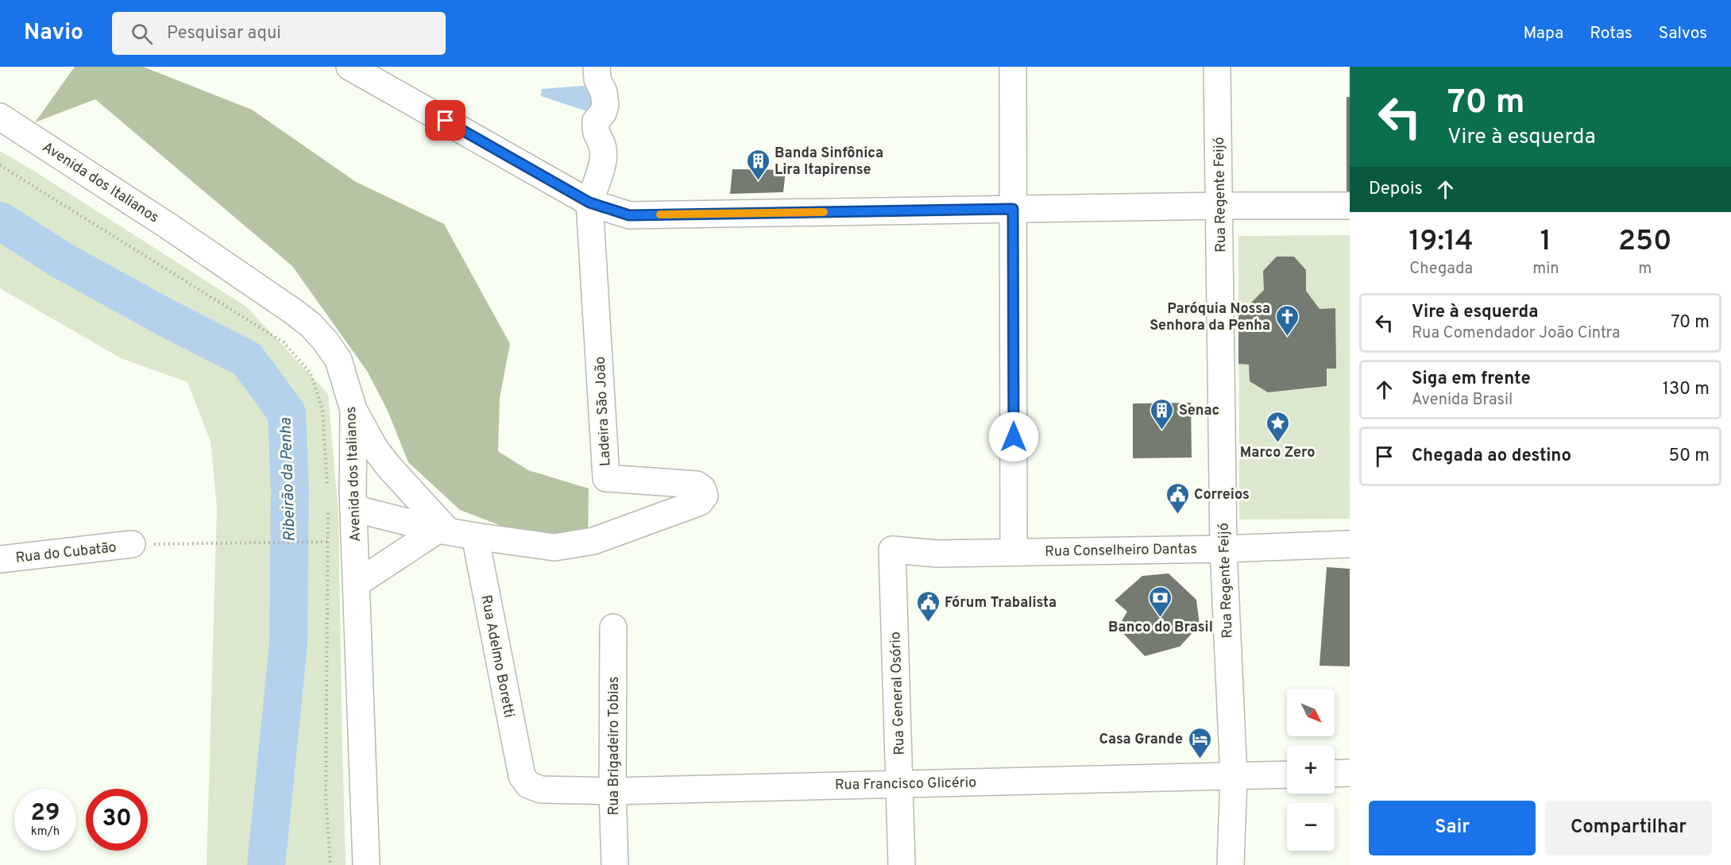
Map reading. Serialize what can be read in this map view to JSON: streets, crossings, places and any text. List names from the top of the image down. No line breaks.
{"streets":{"street":["Avenida dos Italianos","Rua Regente Feijó","Ladeira São João","Rua Conselheiro Dantas","Rua do Cubatão","Rua Adelmo Boretti","Rua General Osório","Rua Brigadeiro Tobias","Rua Francisco Glicério"]},"crossings":[["Avenida dos Italianos","Ladeira São João"],["Rua Regente Feijó","Rua Conselheiro Dantas"],["Rua Regente Feijó","Rua Francisco Glicério"],["Ladeira São João","Rua Adelmo Boretti"],["Rua Conselheiro Dantas","Rua General Osório"],["Rua Adelmo Boretti","Rua Francisco Glicério"],["Rua General Osório","Rua Francisco Glicério"],["Rua Brigadeiro Tobias","Rua Francisco Glicério"]],"water":["Ribeirão da Penha"],"places":{"building":["Banda Sinfônica Lira Itapirense","Senac"],"church":["Paróquia Nossa Senhora da Penha"],"place":["Marco Zero"],"public building":["Correios","Fórum Trabalista"],"bank":["Banco do Brasil"],"hotel":["Casa Grande"]},"north":"bottom right","page":{"header":"Navio","search":"Pesquisar aqui","nav":["Mapa","Rotas","Salvos"],"turn":["70 m","Vire à esquerda"],"then":"Depois","eta":["19:14","Chegada","1","min","250","m"],"list":[{"name":"Vire à esquerda","note":"Rua Comendador João Cintra","value":"70 m"},{"name":"Siga em frente","note":"Avenida Brasil","value":"130 m"},{"name":"Chegada ao destino","value":"50 m"}],"map_buttons":["+","−"],"speed":"29 km/h","limit":"30","buttons":["Sair","Compartilhar"]}}
